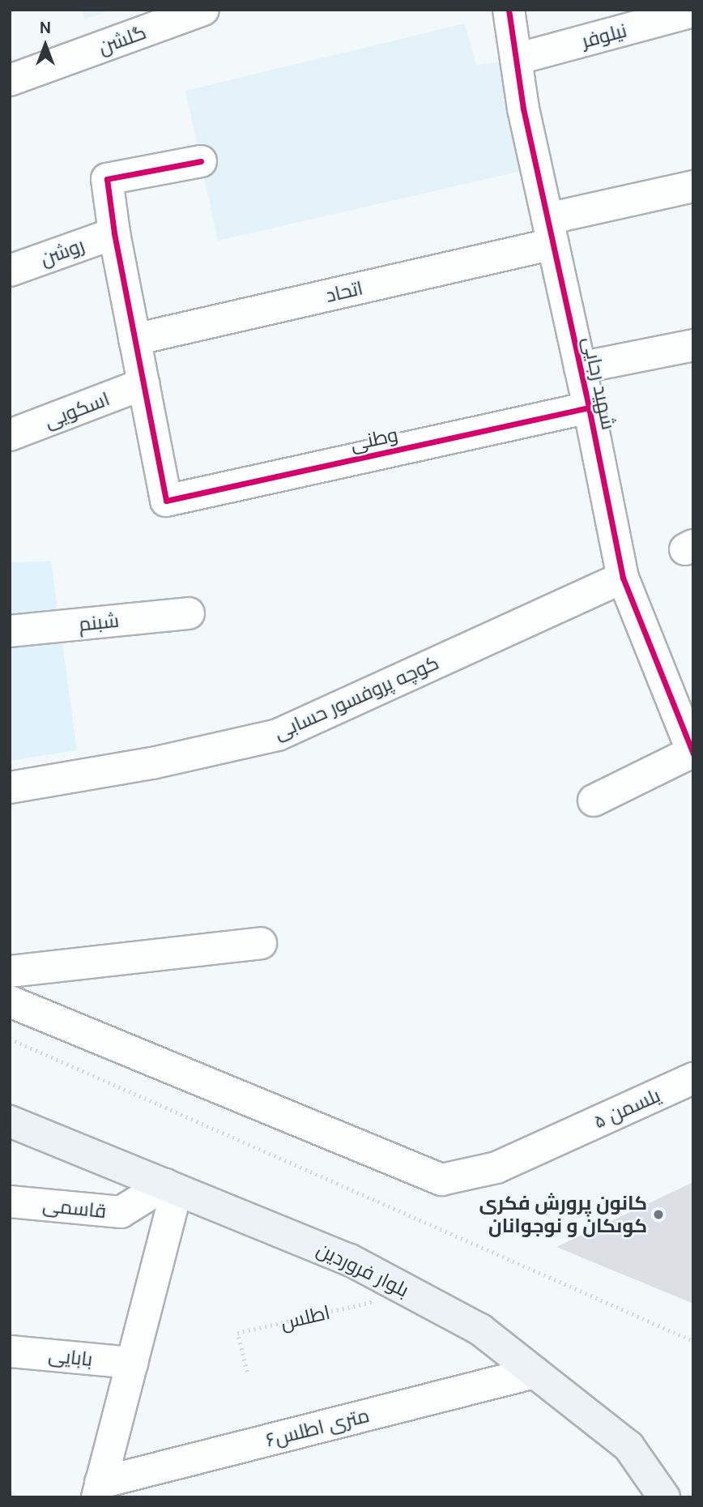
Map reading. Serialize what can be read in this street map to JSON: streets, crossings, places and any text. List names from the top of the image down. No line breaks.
{"streets":{"main road":["بلوار فروردین"],"street":["نیلوفر","گلشن","روشن","اتحاد","شهید رجایی","اسکویی","وطنی","شبنم","کوچه پروفسور حسابی","یلسمن ۵","قاسمی","بابایی","۶متری اطلس"],"path":["اطلس"]},"crossings":[["نیلوفر","شهید رجایی"],["اتحاد","شهید رجایی"],["شهید رجایی","وطنی"],["شهید رجایی","کوچه پروفسور حسابی"],["اسکویی","وطنی"],["قاسمی","بلوار فروردین"],["بلوار فروردین","اطلس"],["بلوار فروردین","۶متری اطلس"]],"places":["کانون پرورش فکرى کوىکان و نوجوانان"],"north":"top"}
